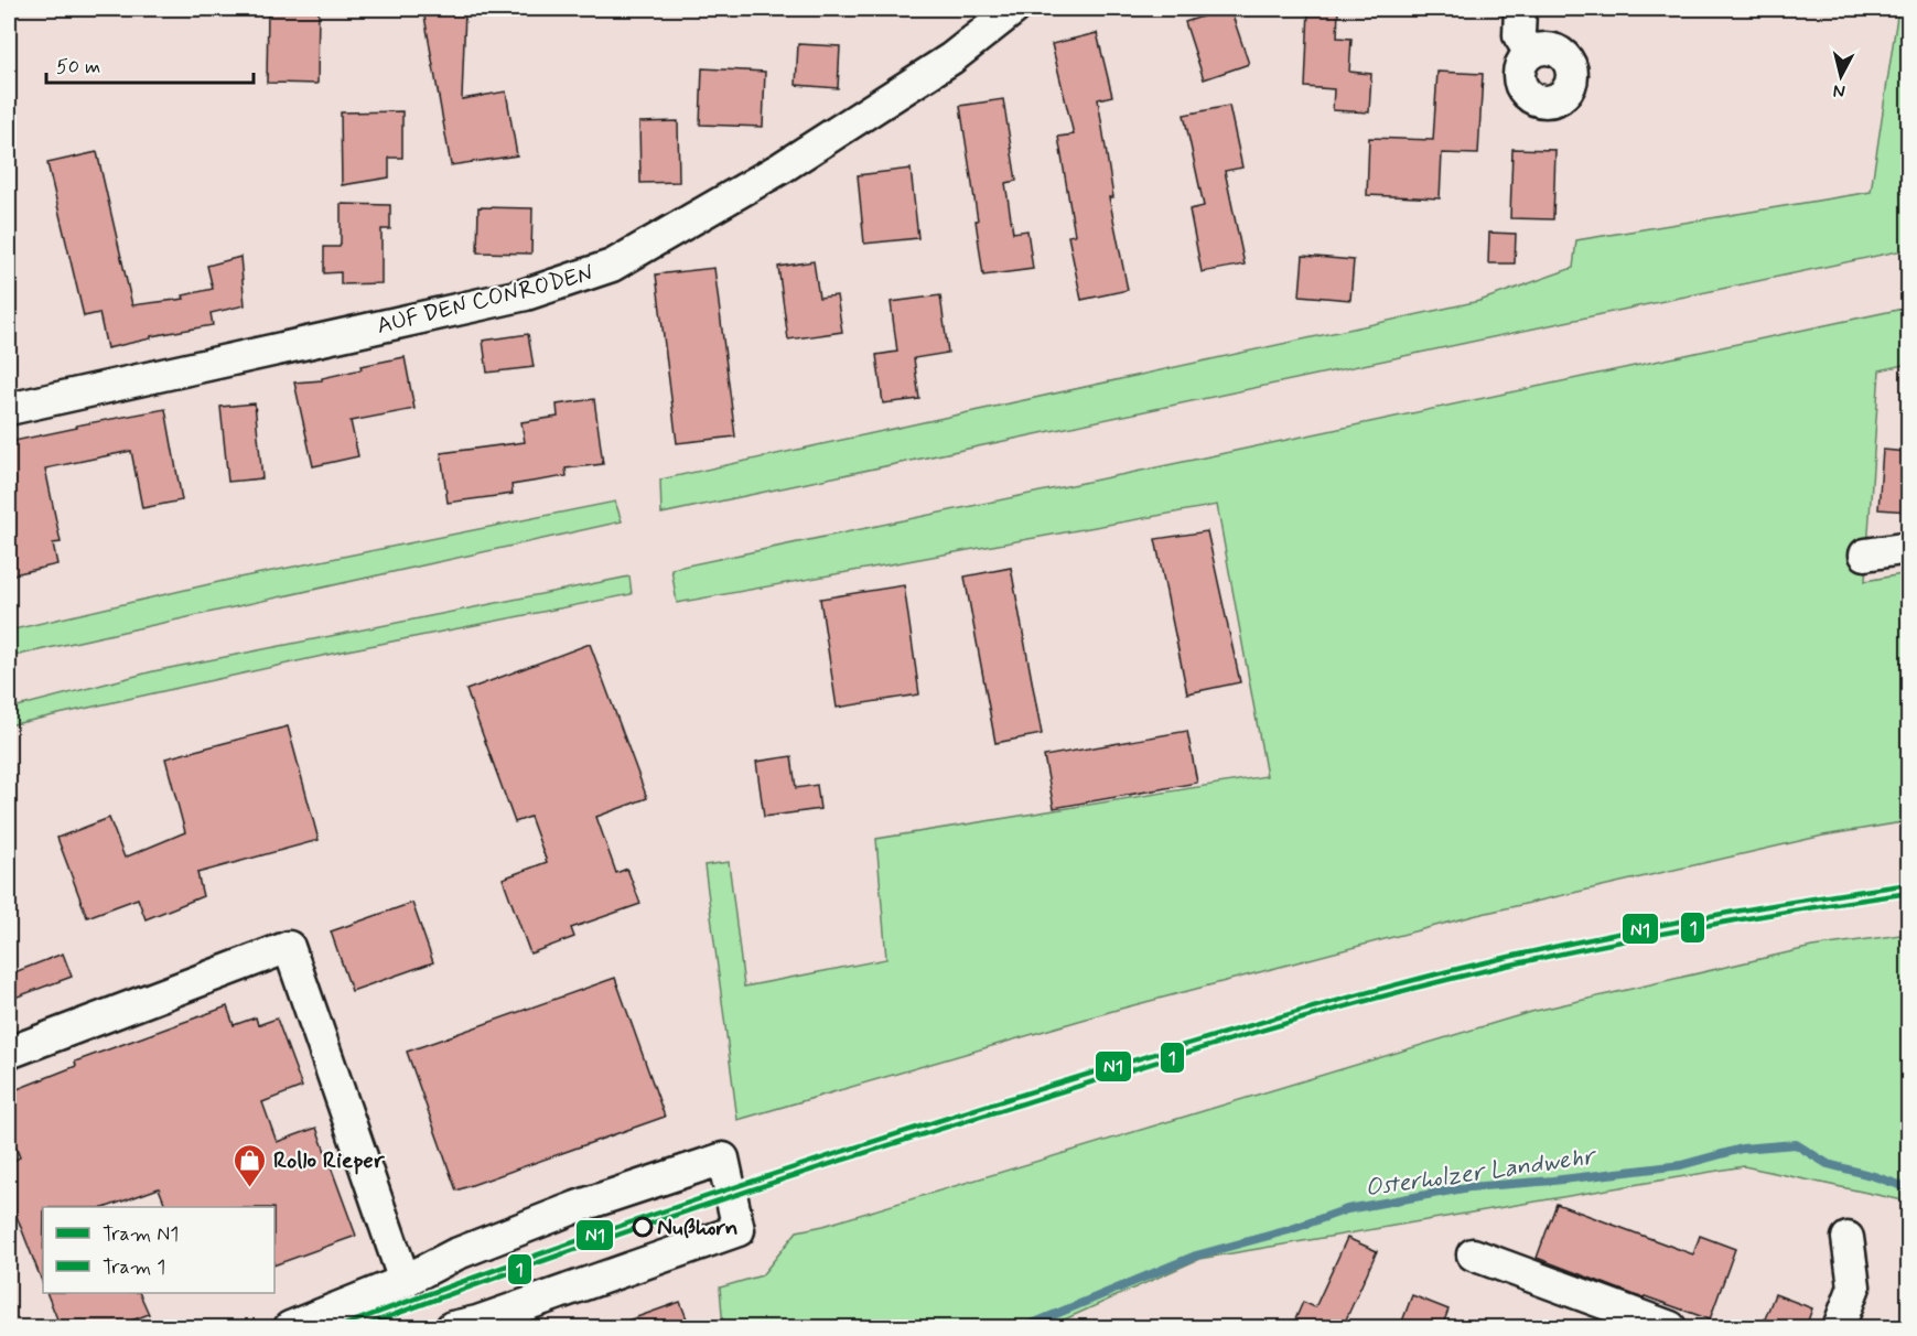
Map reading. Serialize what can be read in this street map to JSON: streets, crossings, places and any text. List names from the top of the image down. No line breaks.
{"streets":{"street":["AUF DEN CONRODEN"]},"water":["Osterholzer Landwehr"],"places":{"shop":["Rollo Rieper"],"other":["Nußhorn"]},"lines":["tram line N1","tram line 1"],"legend":["Tram N1","Tram 1"],"scale_bar":"50 m","north":"bottom"}
